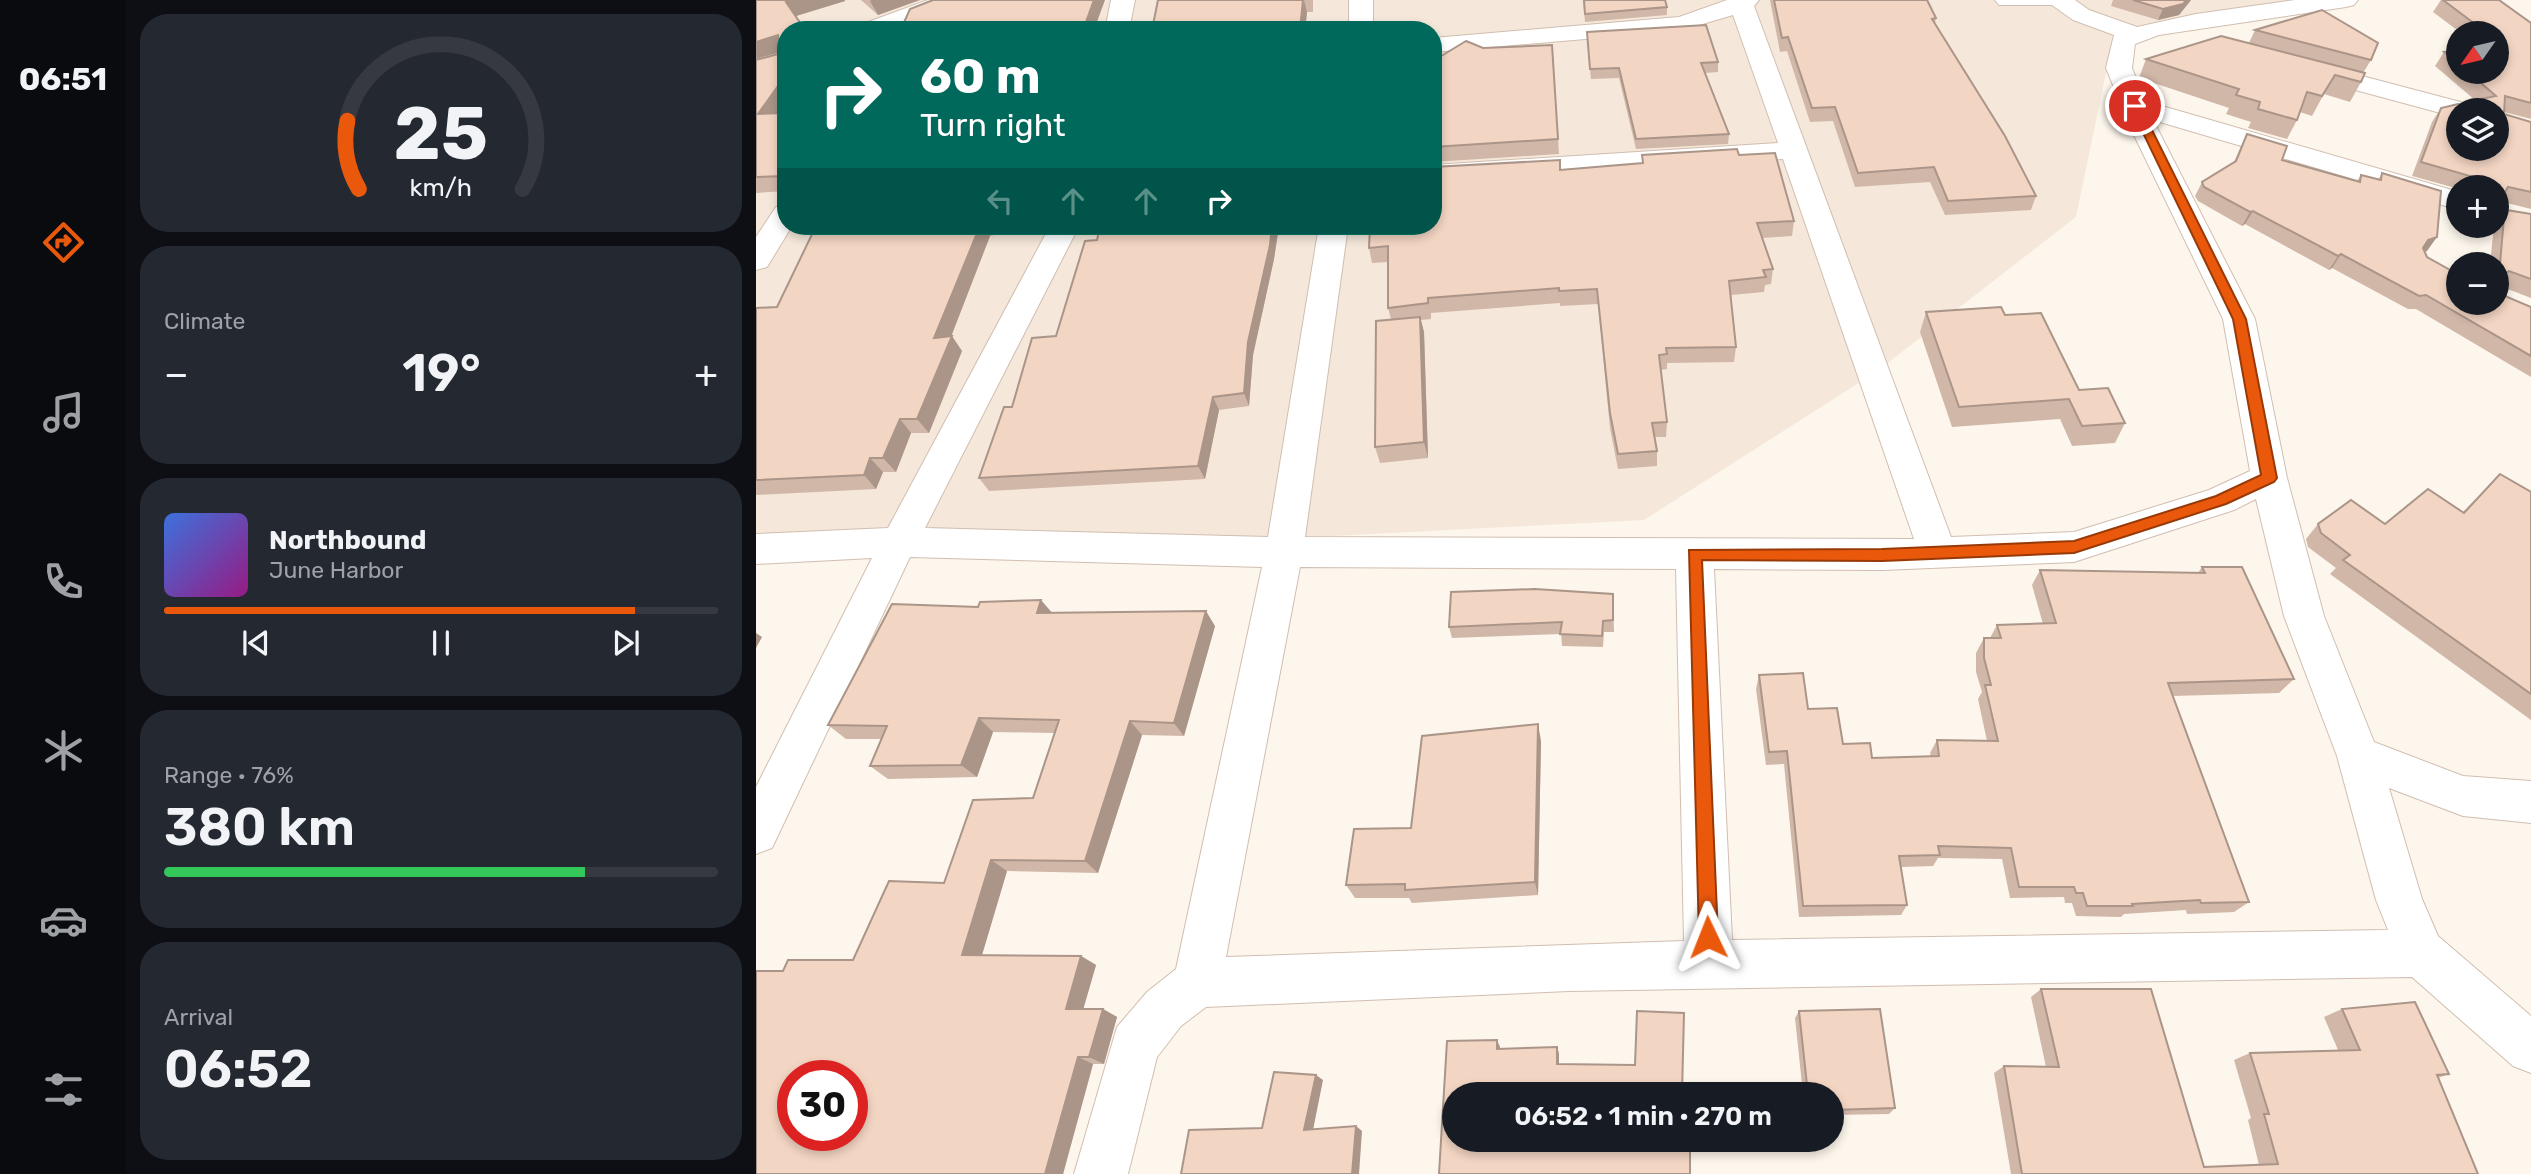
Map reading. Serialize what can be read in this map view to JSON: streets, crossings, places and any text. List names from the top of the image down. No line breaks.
{"north":"bottom left","page":{"tabs":"06:51","map_buttons":["+","−"],"turn":["60 m","Turn right"],"tile":["Climate",["Range · 76%","380 km"],["Arrival","06:52"]],"heat":["−","19°","+"],"song":["Northbound","June Harbor"],"limit":"30","trip":"06:52 · 1 min · 270 m","gauge":["25","km/h"]}}
